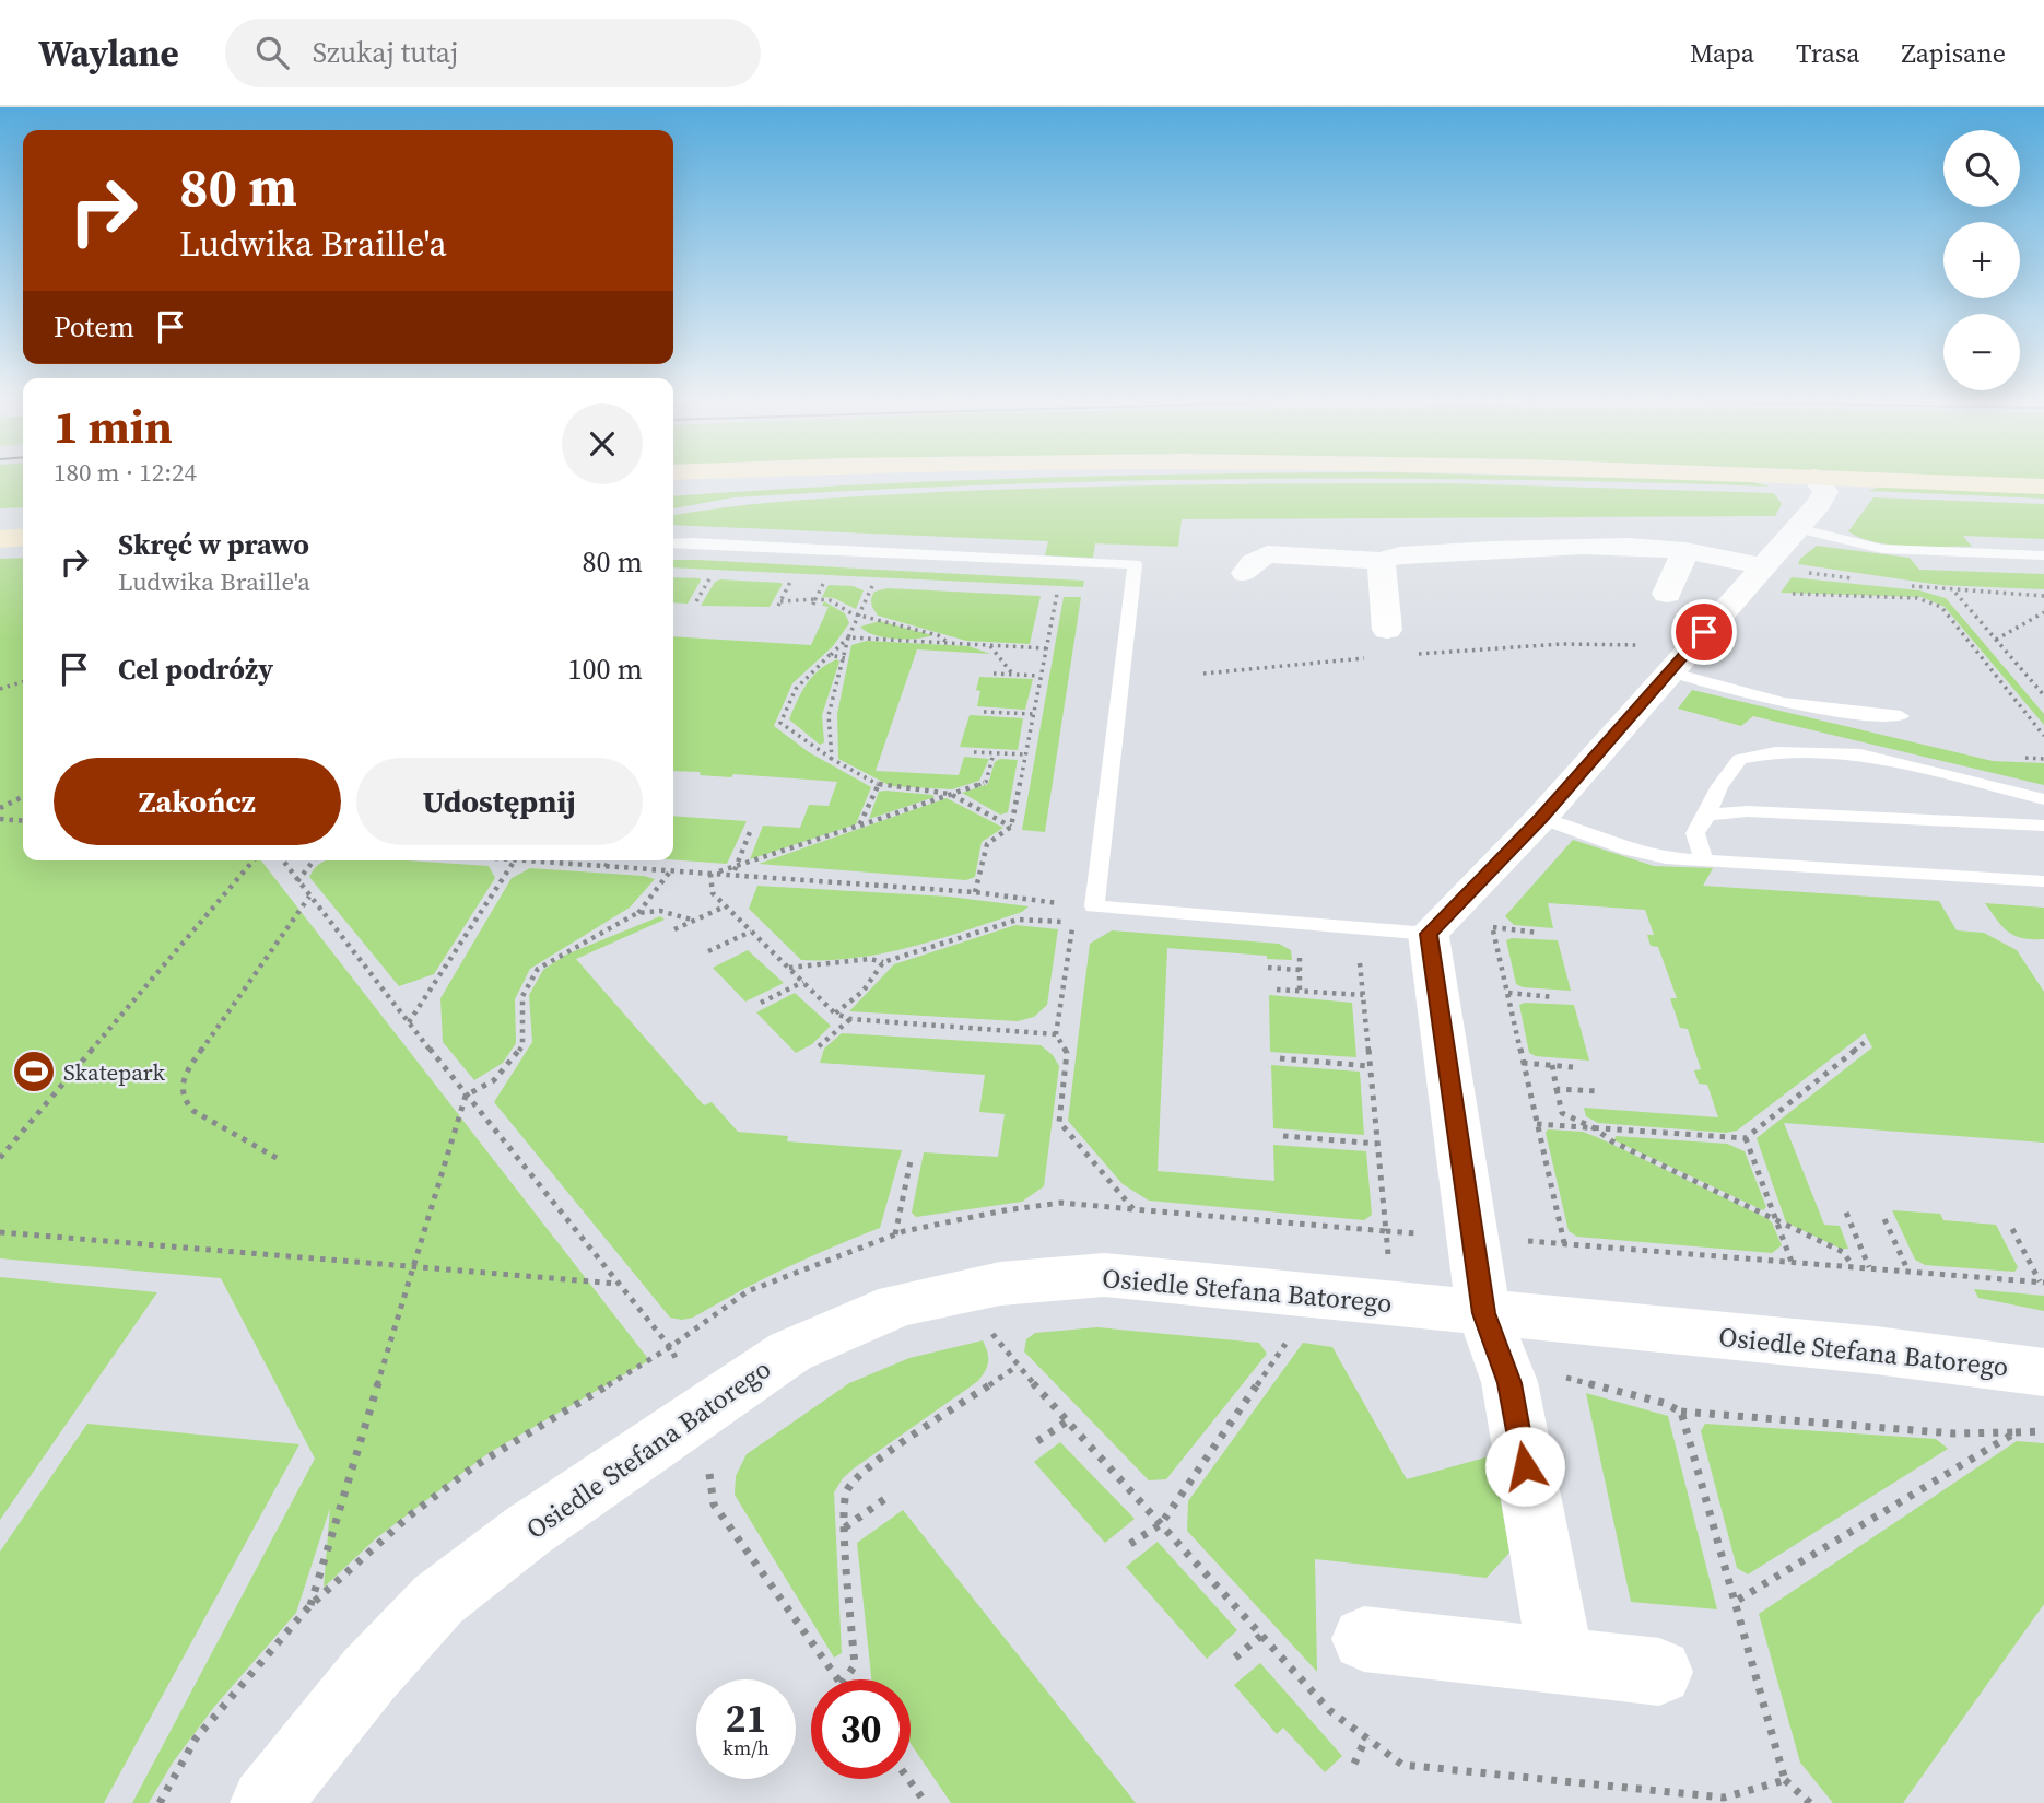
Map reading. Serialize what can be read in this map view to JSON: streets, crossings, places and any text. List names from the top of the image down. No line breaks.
{"streets":{"street":["Osiedle Stefana Batorego"]},"places":{"sports":["Skatepark"]},"page":{"header":"Waylane","search":"Szukaj tutaj","nav":["Mapa","Trasa","Zapisane"],"map_buttons":["+","−"],"turn":["80 m","Ludwika Braille'a"],"then":"Potem","heading":["1 min","180 m · 12:24"],"list":[{"name":"Skręć w prawo","note":"Ludwika Braille'a","value":"80 m"},{"name":"Cel podróży","value":"100 m"}],"buttons":["Zakończ","Udostępnij"],"speed":"21 km/h","limit":"30"}}
